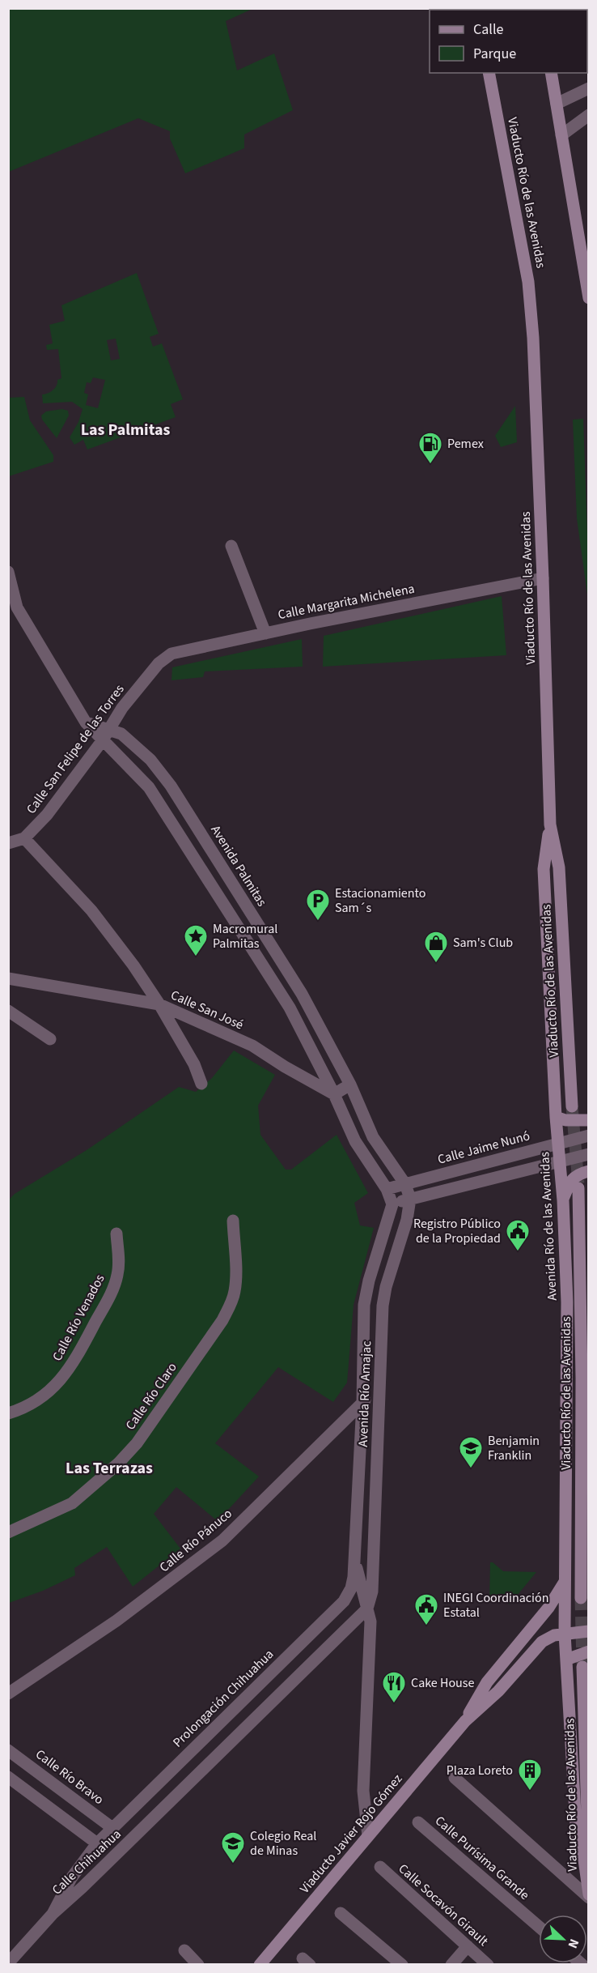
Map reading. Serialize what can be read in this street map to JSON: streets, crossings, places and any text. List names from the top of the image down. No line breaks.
{"streets":{"main road":["Viaducto Río de las Avenidas","Avenida Río de las Avenidas","Viaducto Javier Rojo Gómez"],"street":["Calle Margarita Michelena","Calle San Felipe de las Torres","Avenida Palmitas","Calle San José","Calle Jaime Nunó","Calle Río Venados","Avenida Río Amajac","Calle Río Claro","Calle Río Pánuco","Prolongación Chihuahua","Calle Río Bravo","Calle Purísima Grande","Calle Chihuahua","Calle Socavón Girault"]},"crossings":[["Viaducto Río de las Avenidas","Calle Margarita Michelena"],["Viaducto Río de las Avenidas","Avenida Río de las Avenidas"],["Calle Margarita Michelena","Calle San Felipe de las Torres"],["Calle San Felipe de las Torres","Avenida Palmitas"],["Avenida Palmitas","Calle Jaime Nunó"],["Avenida Palmitas","Avenida Río Amajac"],["Calle Jaime Nunó","Avenida Río de las Avenidas"],["Calle Jaime Nunó","Avenida Río Amajac"],["Avenida Río de las Avenidas","Viaducto Javier Rojo Gómez"],["Avenida Río Amajac","Calle Río Pánuco"],["Avenida Río Amajac","Prolongación Chihuahua"],["Avenida Río Amajac","Viaducto Javier Rojo Gómez"],["Avenida Río Amajac","Calle Chihuahua"],["Prolongación Chihuahua","Calle Río Bravo"],["Prolongación Chihuahua","Calle Chihuahua"],["Calle Río Bravo","Calle Chihuahua"]],"districts":["Las Palmitas","Las Terrazas"],"places":{"fuel station":["Pemex"],"parking":["Estacionamiento Sam´s"],"place":["Macromural Palmitas"],"shop":["Sam's Club"],"public building":["Registro Público de la Propiedad","INEGI Coordinación Estatal"],"school or university":["Benjamin Franklin","Colegio Real de Minas"],"restaurant":["Cake House"],"building":["Plaza Loreto"]},"legend":["Calle","Parque"],"north":"bottom right"}
